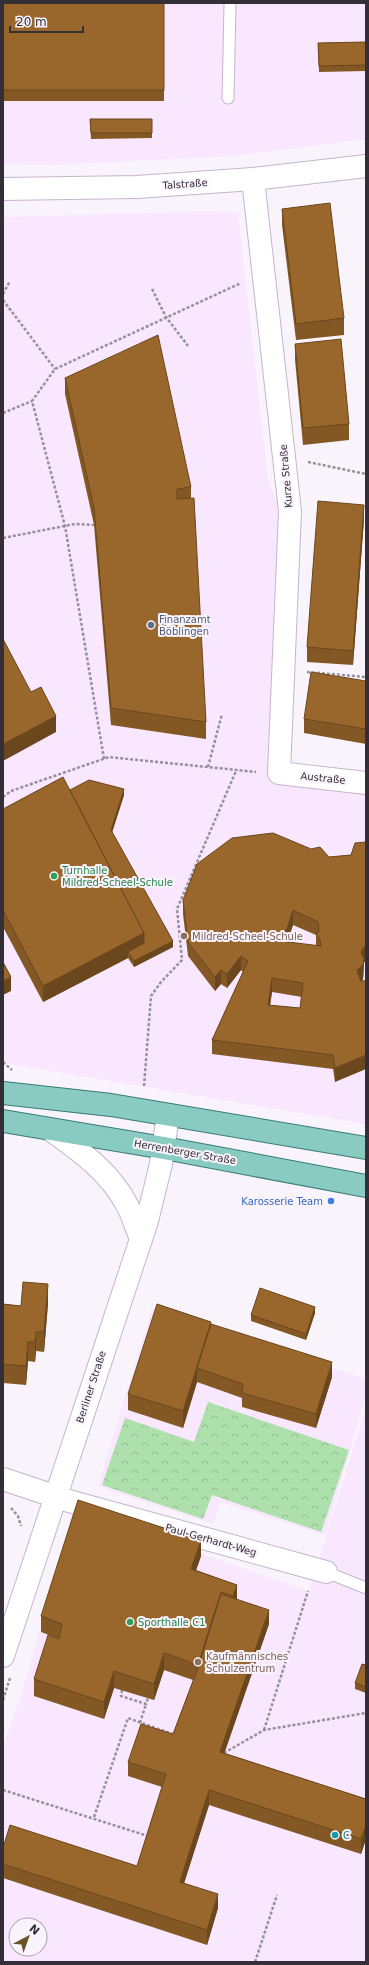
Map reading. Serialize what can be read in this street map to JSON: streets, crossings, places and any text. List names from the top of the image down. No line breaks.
{"streets":{"main road":["Herrenberger Straße"],"street":["Talstraße","Kurze Straße","Austraße","Berliner Straße","Paul-Gerhardt-Weg"]},"crossings":[["Talstraße","Kurze Straße"],["Kurze Straße","Austraße"],["Herrenberger Straße","Berliner Straße"],["Berliner Straße","Paul-Gerhardt-Weg"]],"places":["Finanzamt Böblingen","Turnhalle Mildred-Scheel-Schule","Mildred-Scheel-Schule","Karosserie Team","Sporthalle C1","Kaufmännisches Schulzentrum","C"],"scale_bar":"20 m","north":"top right"}
